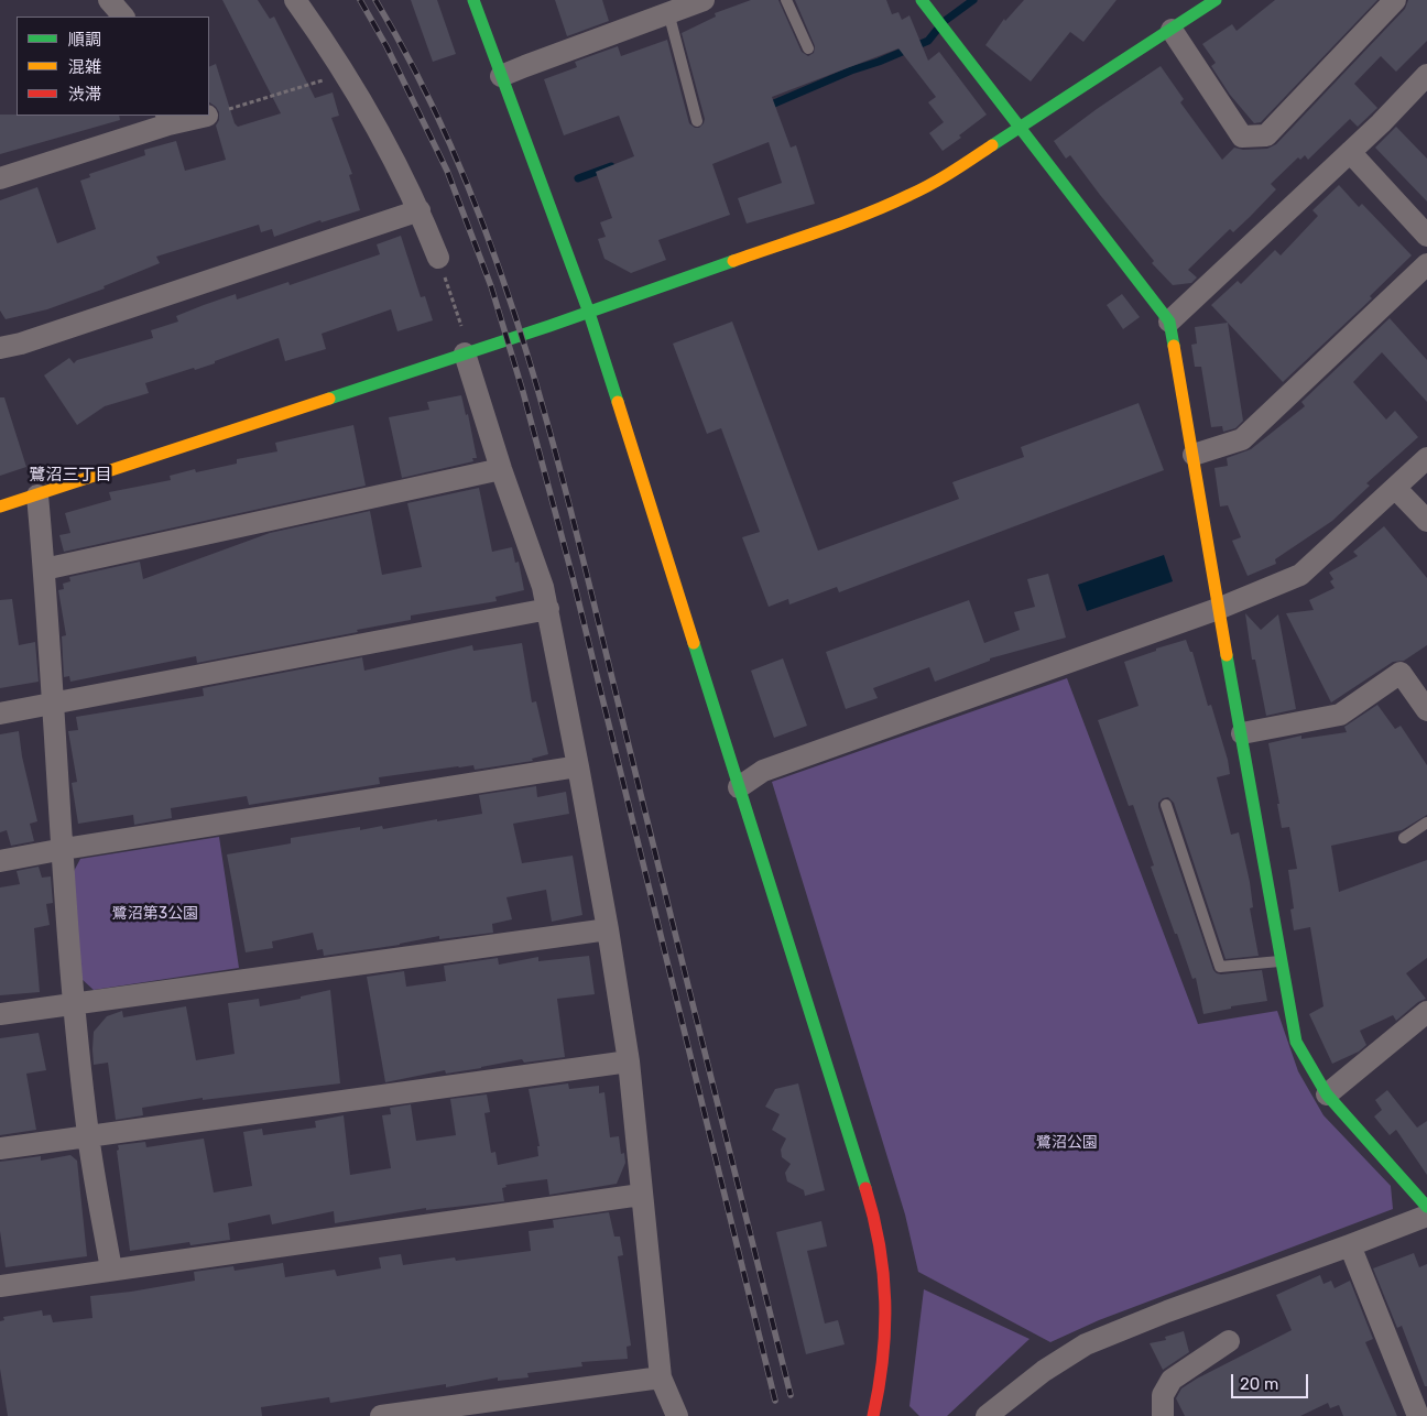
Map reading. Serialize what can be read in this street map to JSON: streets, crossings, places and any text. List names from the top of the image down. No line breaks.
{"districts":["鷺沼三丁目"],"parks":["鷺沼第3公園","鷺沼公園"],"legend":["順調","混雑","渋滞"],"scale_bar":"20 m"}
